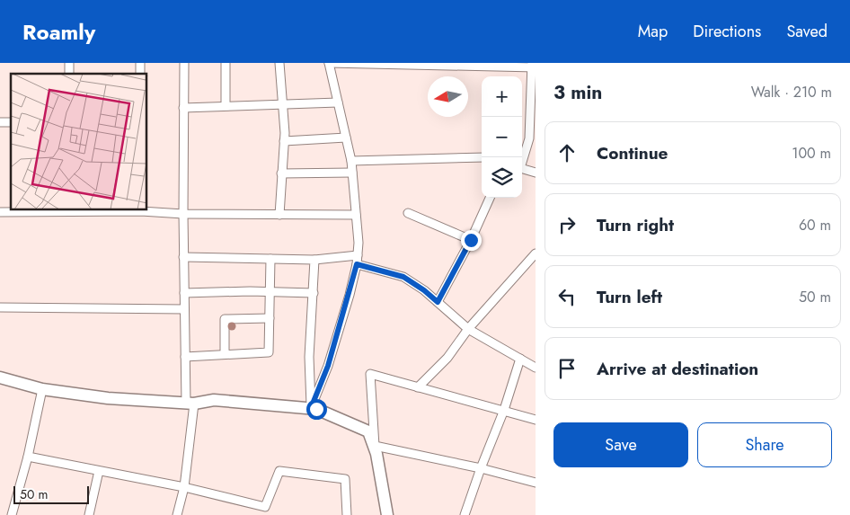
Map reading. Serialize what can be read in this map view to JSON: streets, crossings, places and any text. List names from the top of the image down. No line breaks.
{"scale_bar":"50 m","north":"left","page":{"header":"Roamly","nav":["Map","Directions","Saved"],"heading":["3 min","Walk · 210 m"],"map_buttons":["+","−"],"list":[["Continue","100 m"],["Turn right","60 m"],["Turn left","50 m"],"Arrive at destination"],"buttons":["Save","Share"],"scale":"50 m"}}
